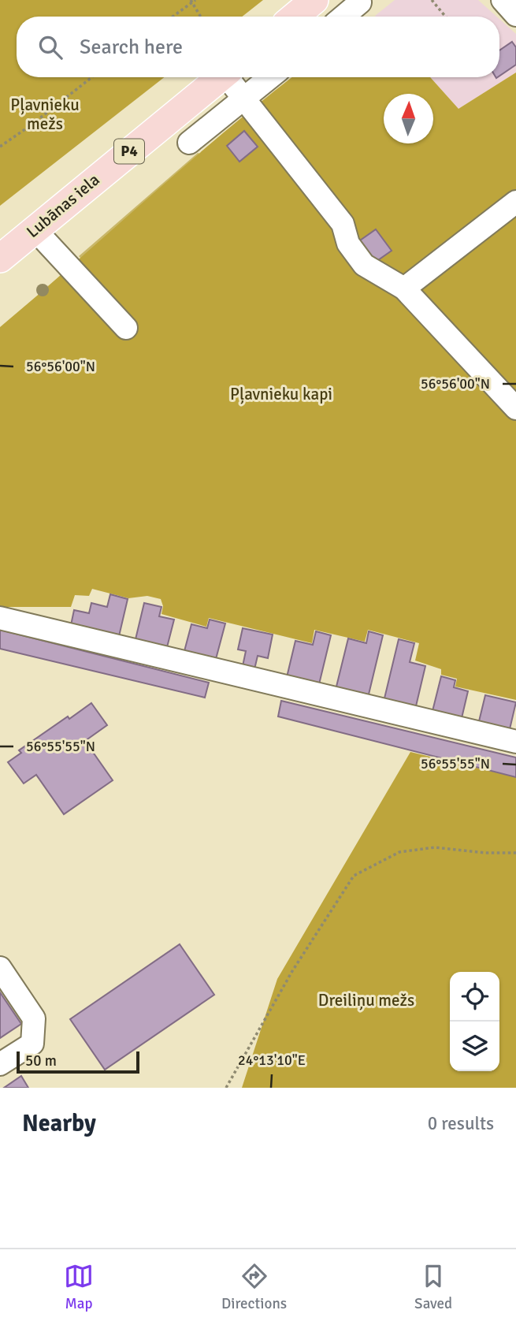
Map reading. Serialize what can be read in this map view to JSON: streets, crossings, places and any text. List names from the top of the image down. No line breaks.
{"streets":{"main road":["P4","Lubānas iela"]},"parks":["Pļavnieku mežs","Pļavnieku kapi","Dreiliņu mežs"],"scale_bar":"50 m","north":"top","page":{"search":"Search here","scale":"50 m","heading":["Nearby","0 results"],"nav":["Map","Directions","Saved"]},"coordinates":["56°56'00\"N","56°55'55\"N","24°13'10\"E"]}
